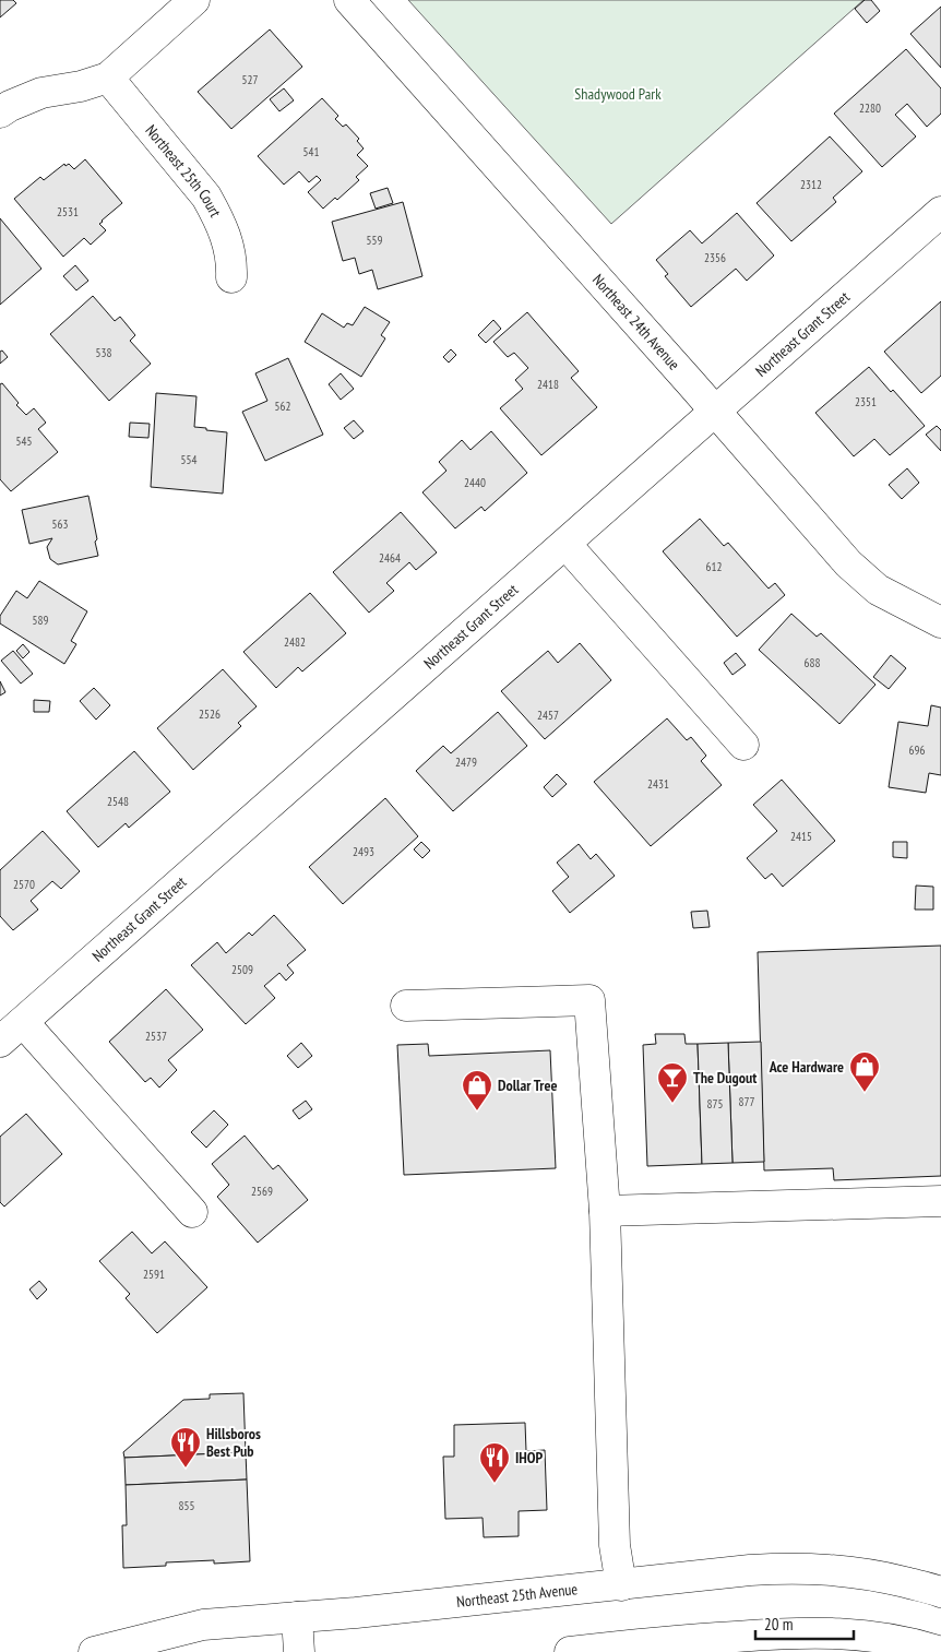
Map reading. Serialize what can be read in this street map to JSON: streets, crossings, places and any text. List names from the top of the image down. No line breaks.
{"streets":{"street":["Northeast 25th Court","Northeast 24th Avenue","Northeast Grant Street","Northeast 25th Avenue"]},"crossings":[["Northeast 24th Avenue","Northeast Grant Street"]],"parks":["Shadywood Park"],"places":{"shop":["Ace Hardware","Dollar Tree"],"bar":["The Dugout"],"restaurant":["Hillsboros Best Pub","IHOP"]},"house_numbers":["527","2280","541","2312","2531","559","2356","538","2418","2351","562","545","554","2440","563","2464","612","589","2482","688","2526","2457","696","2479","2431","2548","2415","2493","2570","2509","2537","877","875","2569","2591","855"],"scale_bar":"20 m"}
